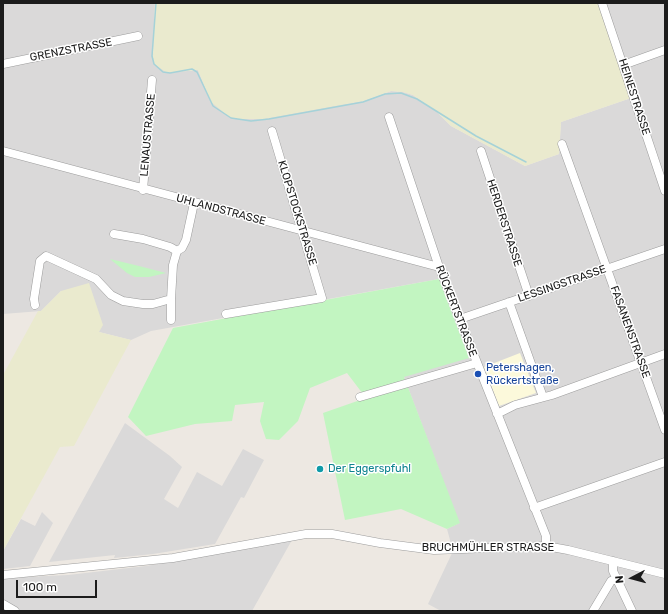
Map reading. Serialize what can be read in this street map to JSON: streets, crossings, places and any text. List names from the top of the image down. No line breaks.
{"streets":{"street":["GRENZSTRASSE","HEINESTRASSE","LENAUSTRASSE","UHLANDSTRASSE","KLOPSTOCKSTRASSE","HERDERSTRASSE","LESSINGSTRASSE","RÜCKERTSTRASSE","FASANENSTRASSE","BRUCHMÜHLER STRASSE"]},"crossings":[["LENAUSTRASSE","UHLANDSTRASSE"],["UHLANDSTRASSE","KLOPSTOCKSTRASSE"],["UHLANDSTRASSE","RÜCKERTSTRASSE"],["HERDERSTRASSE","LESSINGSTRASSE"],["LESSINGSTRASSE","RÜCKERTSTRASSE"],["LESSINGSTRASSE","FASANENSTRASSE"],["RÜCKERTSTRASSE","BRUCHMÜHLER STRASSE"]],"places":["Petershagen, Rückertstraße","Der Eggerspfuhl"],"scale_bar":"100 m","north":"left"}
